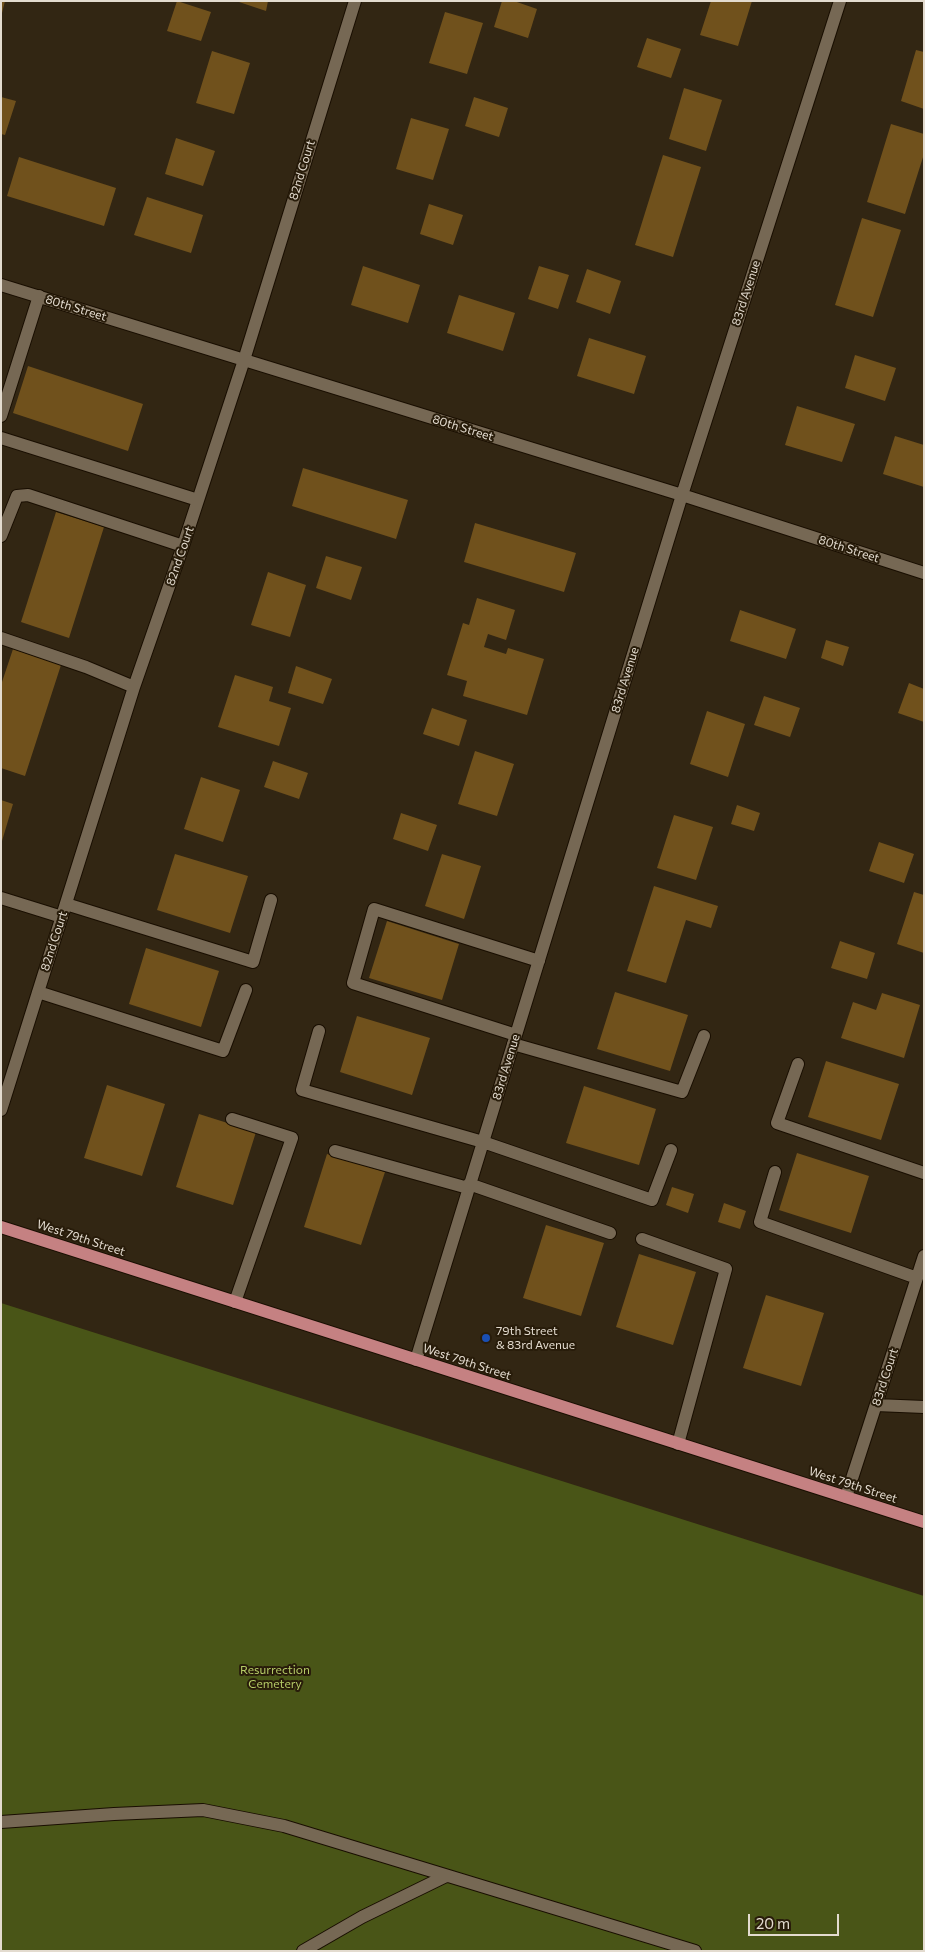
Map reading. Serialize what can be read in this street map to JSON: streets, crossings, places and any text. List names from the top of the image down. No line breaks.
{"streets":{"main road":["West 79th Street"],"street":["82nd Court","83rd Avenue","80th Street","83rd Court"]},"crossings":[["82nd Court","80th Street"],["83rd Avenue","80th Street"],["83rd Avenue","West 79th Street"],["West 79th Street","83rd Court"]],"parks":["Resurrection Cemetery"],"places":["79th Street & 83rd Avenue"],"scale_bar":"20 m"}
